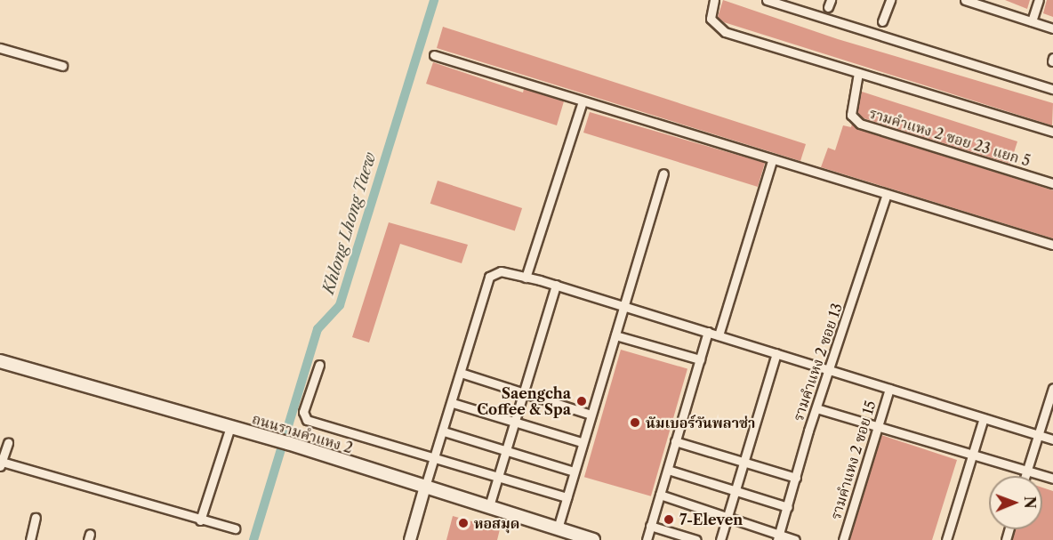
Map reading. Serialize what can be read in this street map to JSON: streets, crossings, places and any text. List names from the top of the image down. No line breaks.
{"streets":{"main road":["ถนนรามคำแหง 2"],"street":["รามคำแหง 2 ซอย 23 แยก 5","รามคำแหง 2 ซอย 13","รามคำแหง 2 ซอย 15"]},"water":["Khlong Lhong Taew"],"places":["Saengcha Coffee & Spa","นัมเบอร์วันพลาซ่า","7-Eleven","หอสมุด"],"north":"right"}
